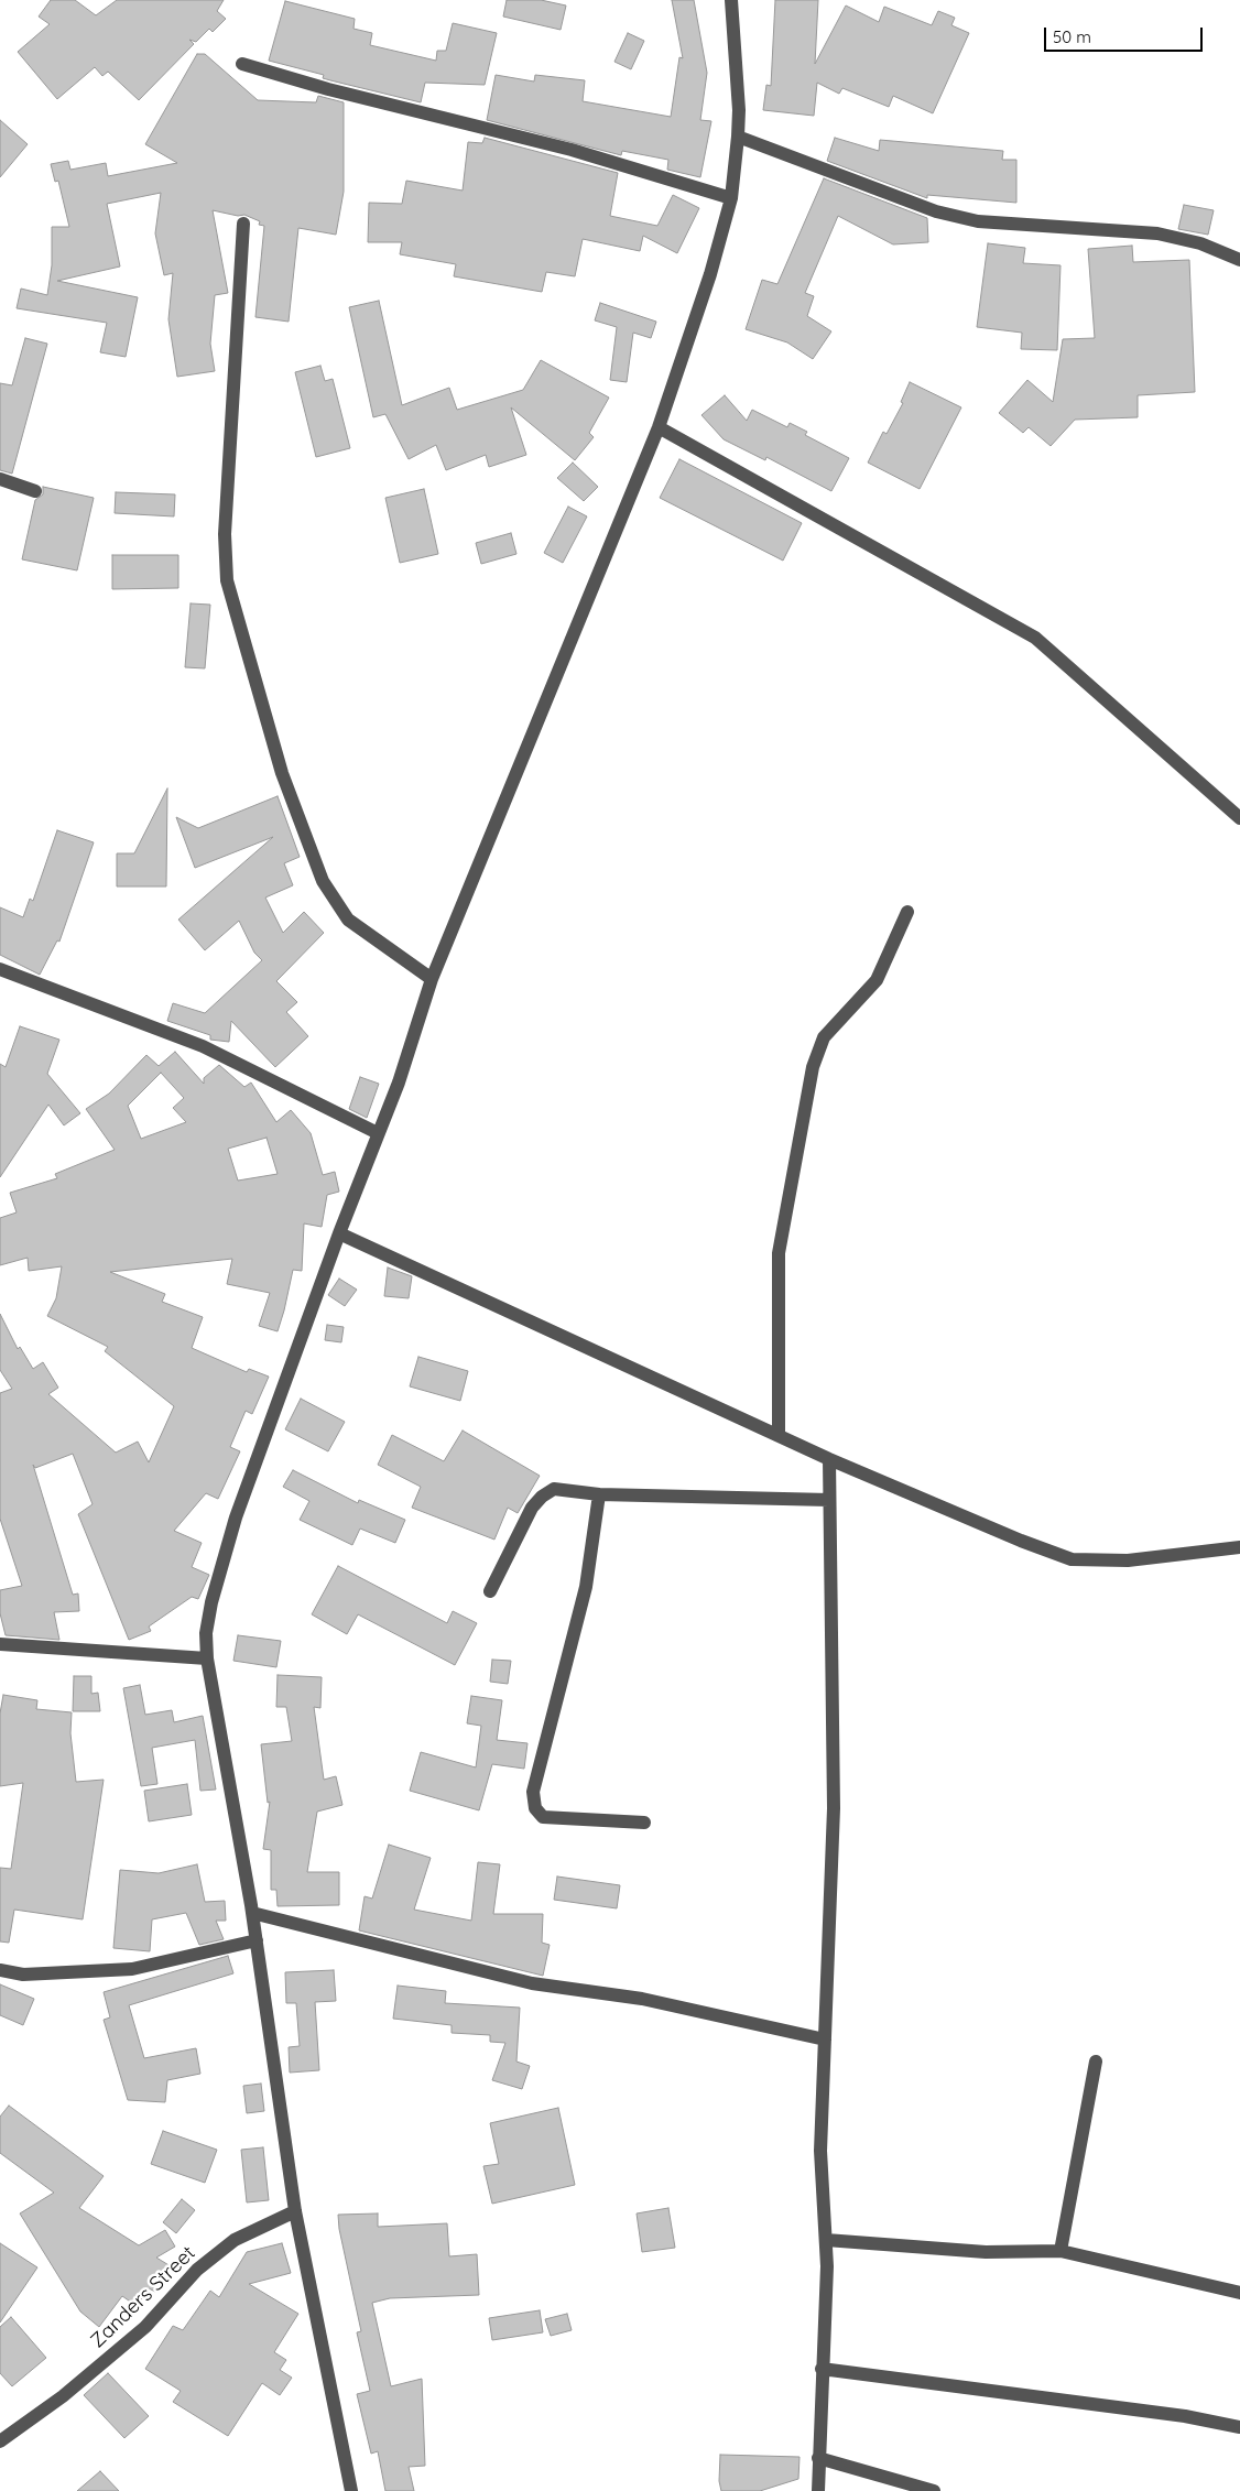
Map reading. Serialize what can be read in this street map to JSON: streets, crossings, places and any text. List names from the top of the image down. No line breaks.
{"streets":{"street":["Zanders Street"]},"scale_bar":"50 m"}
